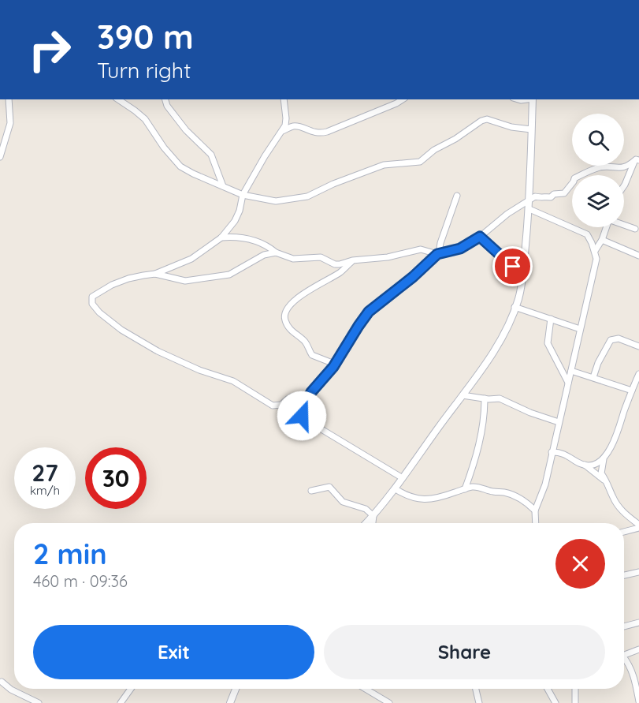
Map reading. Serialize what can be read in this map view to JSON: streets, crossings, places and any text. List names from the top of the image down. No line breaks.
{"page":{"turn":["390 m","Turn right"],"speed":"27 km/h","limit":"30","heading":["2 min","460 m · 09:36"],"buttons":["Exit","Share"]}}
